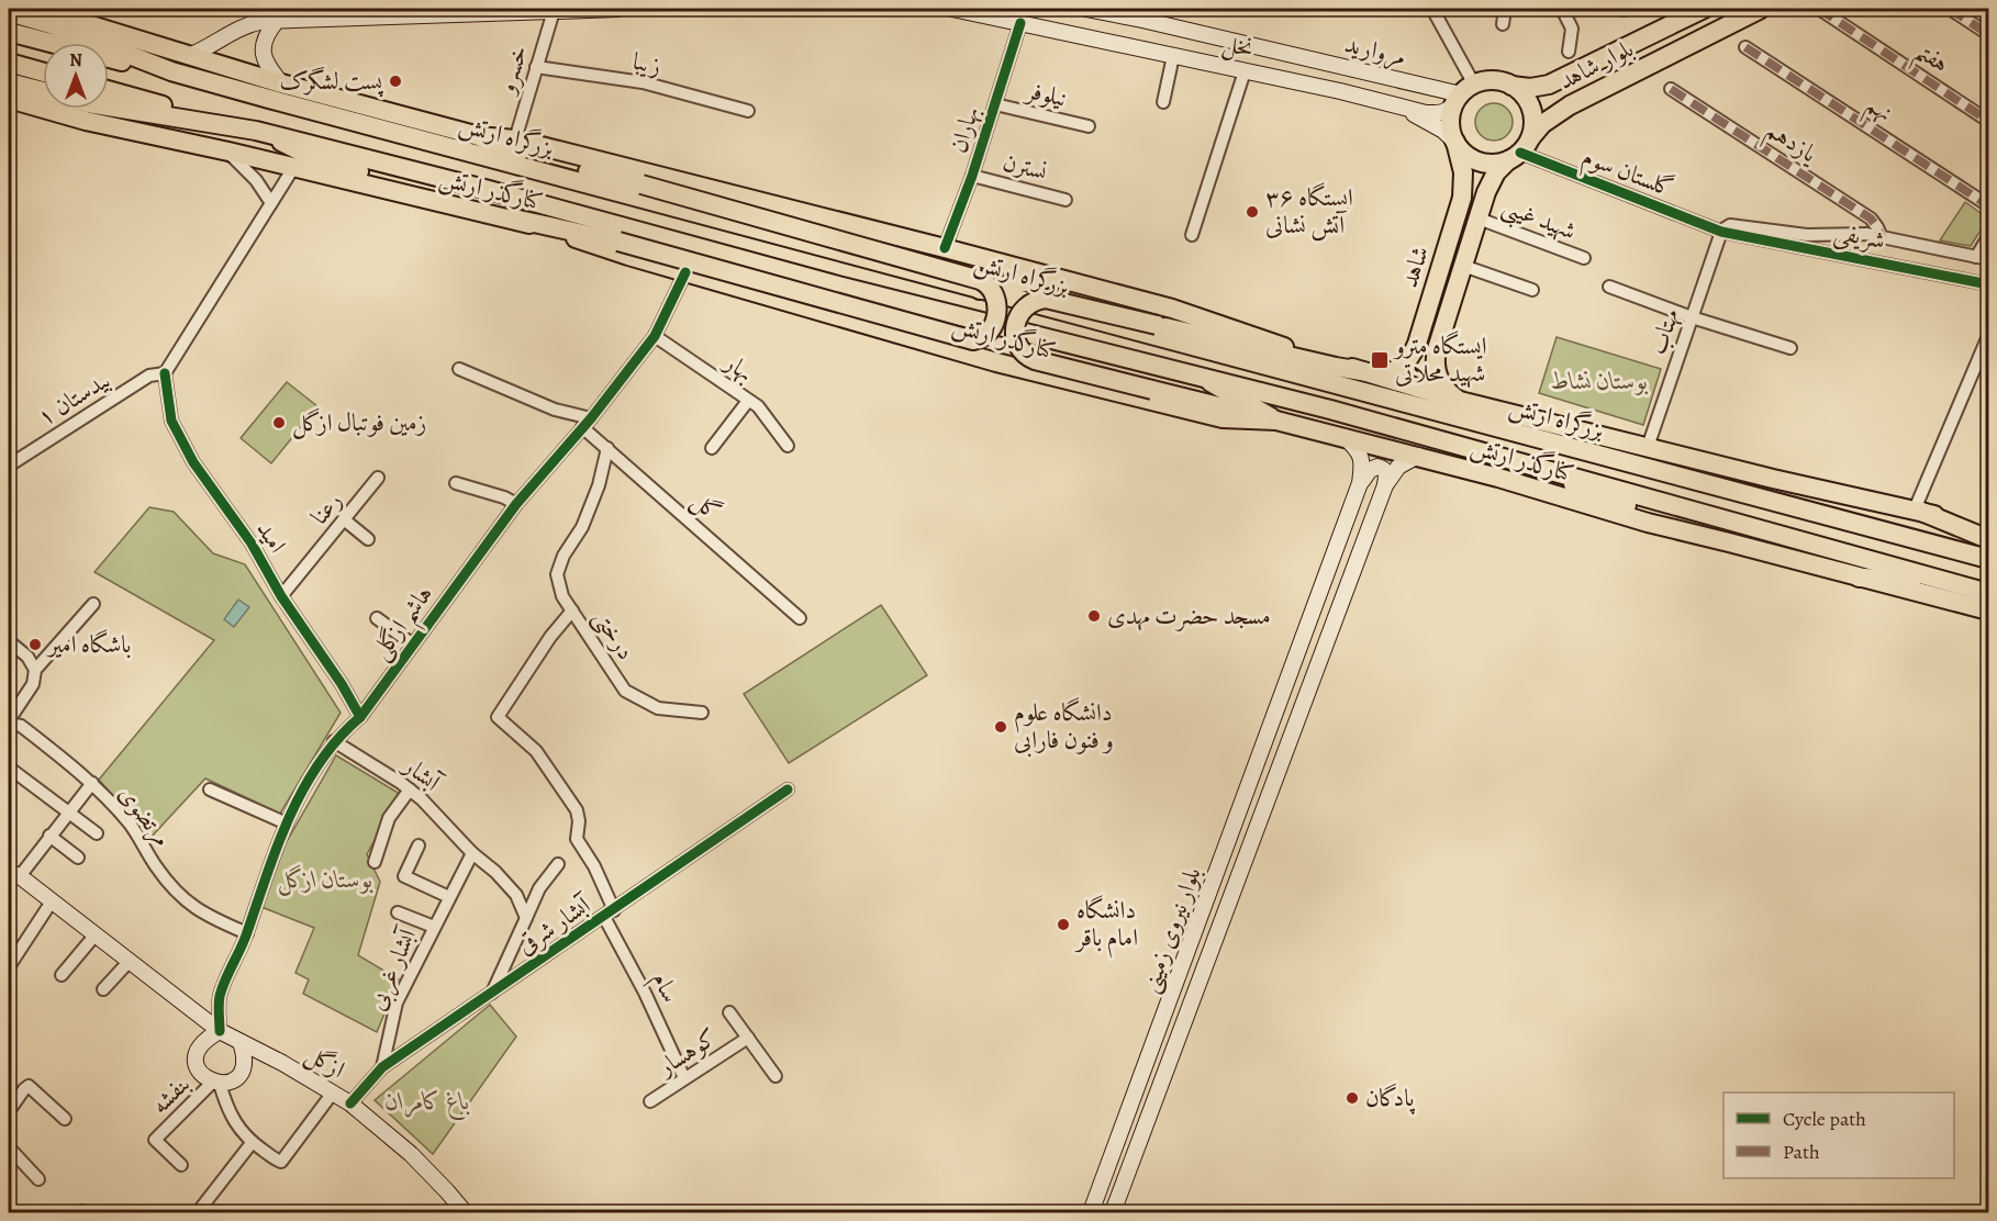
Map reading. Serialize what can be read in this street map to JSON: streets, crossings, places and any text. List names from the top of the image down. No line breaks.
{"streets":{"main road":["نخل","مروارید","بلوار شاهد","بزرگراه ارتش","کنارگذر ارتش","شاهد","بلوار نیروی زمینی","ازگل"],"street":["هفتم","زیبا","خسرو","نیلوفر","نهم","بهاران","یازدهم","نسترن","گلستان سوم","شهید غیبی","شریفی","مهتاب","بهار","بیدستان ۱","گل","رعنا","امید","هاشم ازگلی","درختی","آبشار","مرتضوی","آبشار شرقی","آبشار غربی","سام","کوهسار","بنفشه"]},"crossings":[["نخل","بهاران"],["مروارید","بلوار شاهد"],["مروارید","گلستان سوم"],["مروارید","شاهد"],["زیبا","خسرو"],["بلوار شاهد","گلستان سوم"],["بلوار شاهد","شاهد"],["خسرو","کنارگذر ارتش"],["نیلوفر","بهاران"],["بهاران","نسترن"],["بهاران","کنارگذر ارتش"],["گلستان سوم","شریفی"],["گلستان سوم","شاهد"],["گلستان سوم","مهتاب"],["کنارگذر ارتش","شاهد"],["کنارگذر ارتش","مهتاب"],["کنارگذر ارتش","هاشم ازگلی"],["کنارگذر ارتش","بلوار نیروی زمینی"],["شهید غیبی","شاهد"],["شریفی","مهتاب"],["بهار","هاشم ازگلی"],["بیدستان ۱","امید"],["گل","هاشم ازگلی"],["رعنا","امید"],["امید","هاشم ازگلی"],["هاشم ازگلی","آبشار"],["هاشم ازگلی","مرتضوی"],["هاشم ازگلی","ازگل"],["هاشم ازگلی","بنفشه"],["درختی","سام"],["آبشار شرقی","آبشار غربی"],["آبشار شرقی","سام"],["آبشار شرقی","ازگل"],["سام","کوهسار"],["ازگل","بنفشه"]],"parks":["بوستان نشاط","بوستان ازگل","باغ کامران"],"places":{"other":["پست لشگرک","ایستگاه ۳۶ آتش نشانی","زمین فوتبال ازگل","مسجد حضرت مهدی","باشگاه امیر","دانشگاه علوم و فنون فارابی","دانشگاه امام باقر","پادگان"],"transit":["ایستگاه مترو شهید محلاتی"]},"legend":["Cycle path","Path"],"north":"top"}
